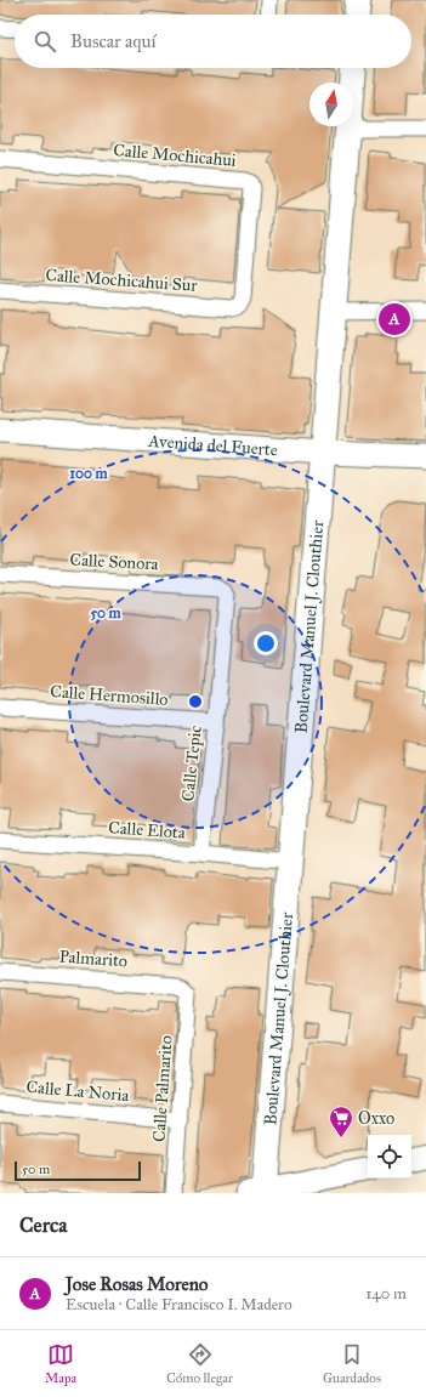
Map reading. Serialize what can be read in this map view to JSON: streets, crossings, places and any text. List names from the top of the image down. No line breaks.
{"streets":{"main road":["Boulevard Manuel J. Clouthier"],"street":["Calle Mochicahui","Calle Mochicahui Sur","Avenida del Fuerte","Calle Sonora","Calle Hermosillo","Calle Tepic","Calle Elota","Palmarito","Calle Palmarito","Calle La Noria"]},"crossings":[["Calle Mochicahui","Calle Mochicahui Sur"],["Avenida del Fuerte","Boulevard Manuel J. Clouthier"],["Calle Sonora","Calle Tepic"],["Boulevard Manuel J. Clouthier","Calle Elota"],["Calle Hermosillo","Calle Tepic"],["Calle Tepic","Calle Elota"],["Palmarito","Calle Palmarito"],["Calle Palmarito","Calle La Noria"]],"places":{"supermarket":["Oxxo"]},"scale_bar":"50 m","north":"top","page":{"search":"Buscar aquí","pins":"A","scale":"50 m","heading":"Cerca","list":[{"mark":"A","name":"Jose Rosas Moreno","note":"Escuela · Calle Francisco I. Madero","value":"140 m"}],"nav":["Mapa","Cómo llegar","Guardados"]},"rings":["100 m","50 m"]}
